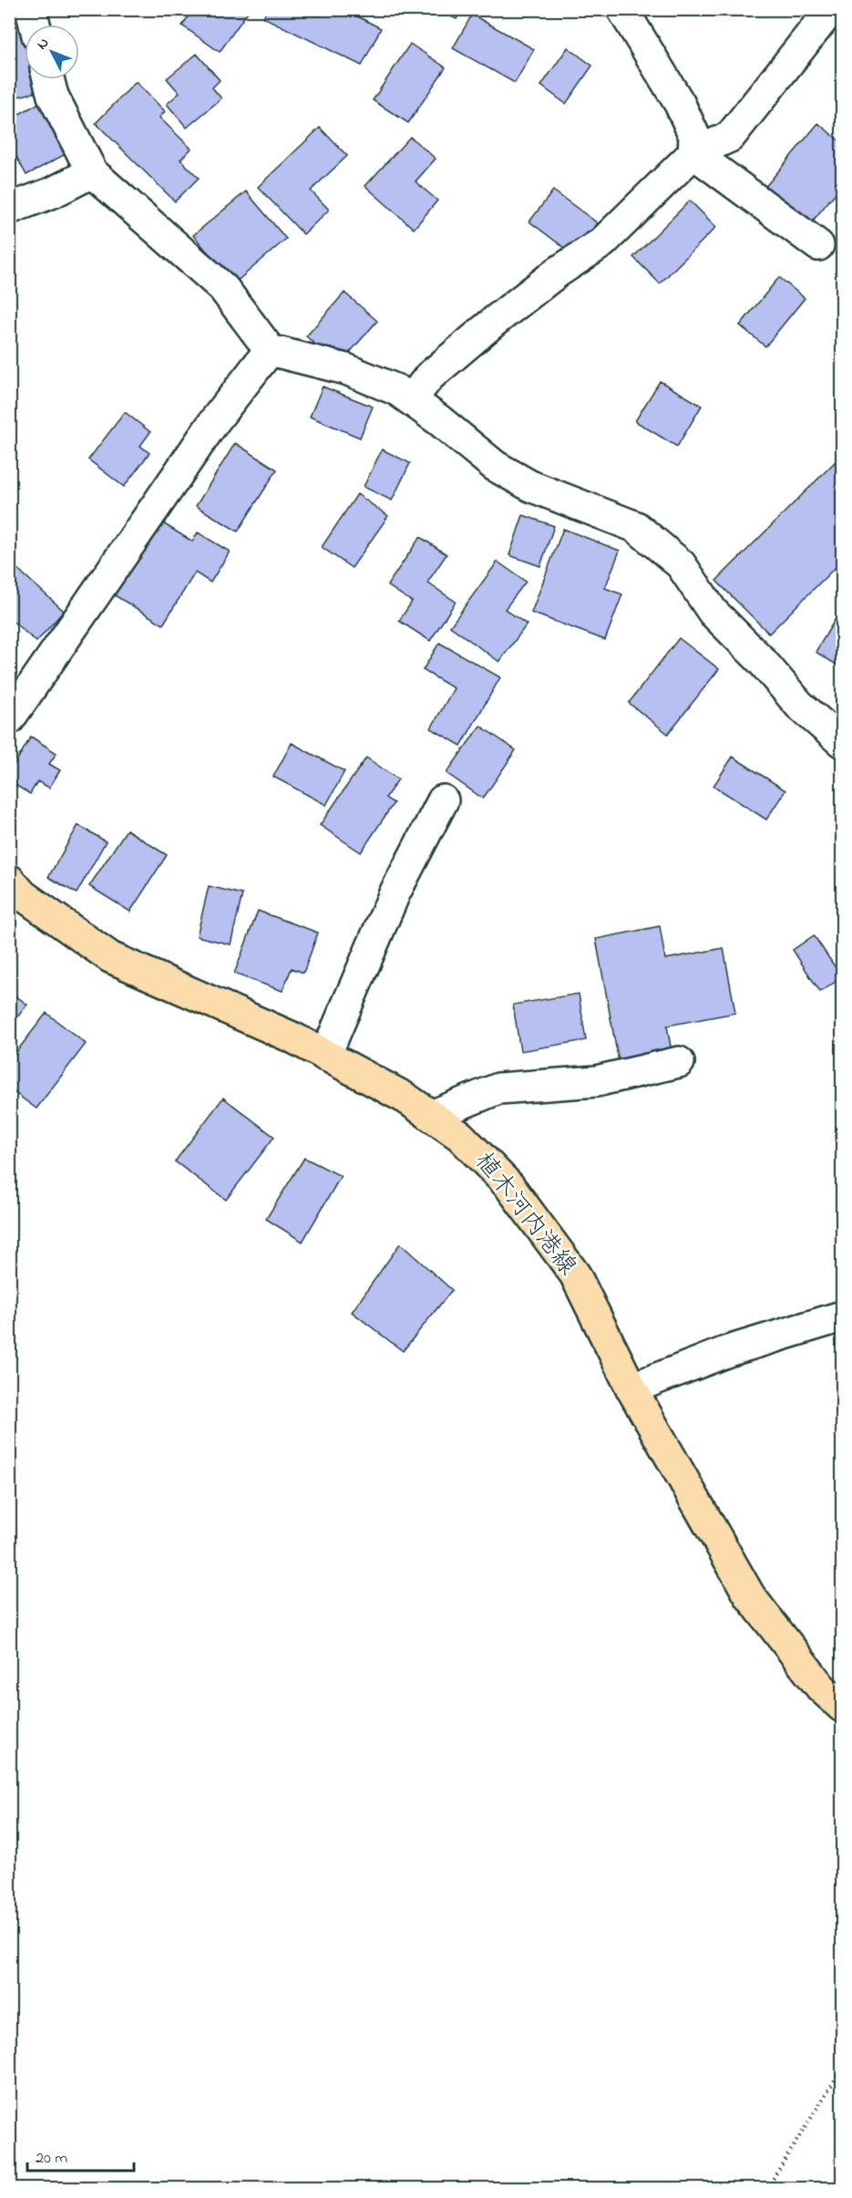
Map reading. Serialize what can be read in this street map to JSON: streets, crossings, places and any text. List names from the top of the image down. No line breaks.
{"streets":{"main road":["植木河内港線"]},"scale_bar":"20 m","north":"top left"}
